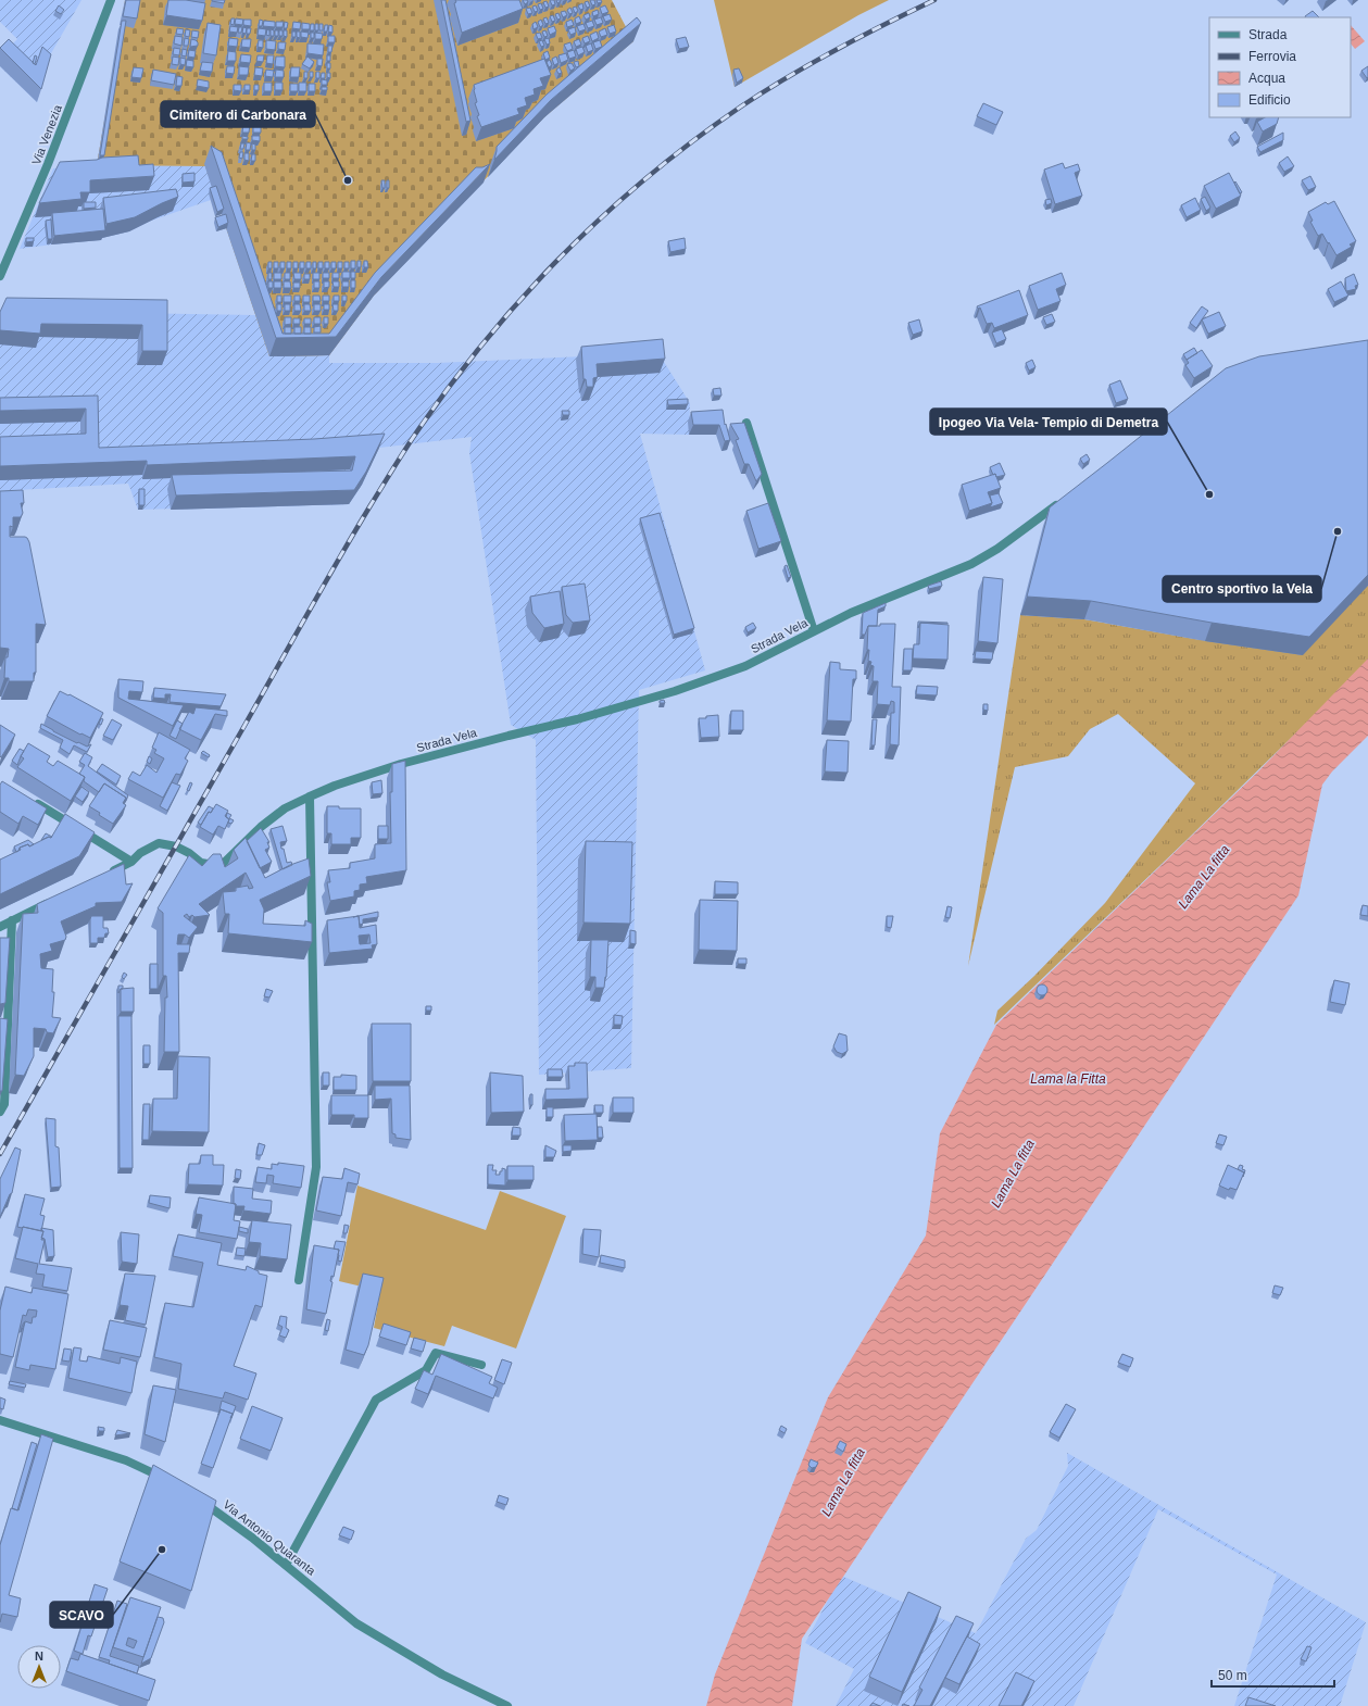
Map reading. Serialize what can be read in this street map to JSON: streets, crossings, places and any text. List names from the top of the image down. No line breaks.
{"streets":{"street":["Via Venezia","Strada Vela","Via Antonio Quaranta"]},"water":["Lama La fitta","Lama la Fitta"],"places":["Cimitero di Carbonara","Ipogeo Via Vela- Tempio di Demetra","Centro sportivo la Vela","SCAVO"],"legend":["Strada","Ferrovia","Acqua","Edificio"],"scale_bar":"50 m","north":"top"}
